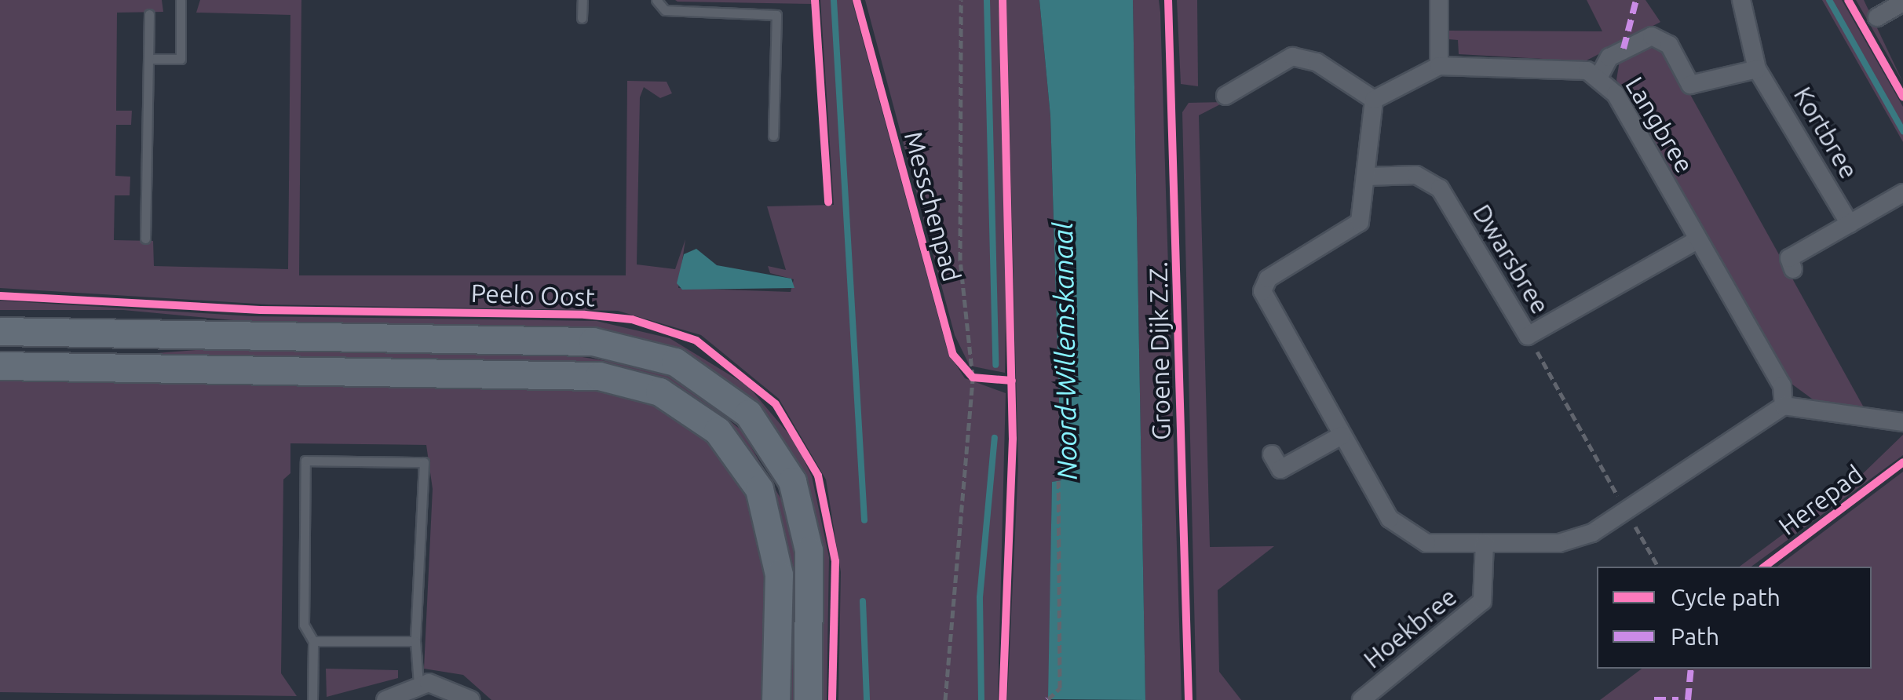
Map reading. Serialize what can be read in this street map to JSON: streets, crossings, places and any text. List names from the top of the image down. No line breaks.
{"streets":{"main road":["Peelo Oost"],"street":["Langbree","Kortbree","Dwarsbree","Hoekbree"],"cycle path":["Messchenpad","Groene Dijk Z.Z.","Herepad"]},"crossings":[["Langbree","Dwarsbree"]],"water":["Noord-Willemskanaal"],"legend":["Cycle path","Path"]}
